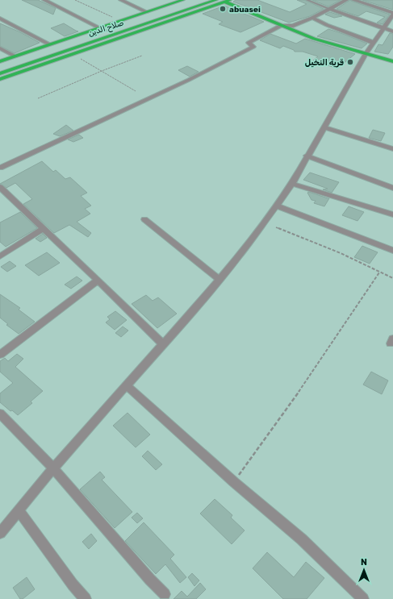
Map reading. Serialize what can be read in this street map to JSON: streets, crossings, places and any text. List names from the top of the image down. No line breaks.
{"streets":{"main road":["صلاح الدين"]},"places":["abuasei","قرية النخيل"],"north":"top"}
